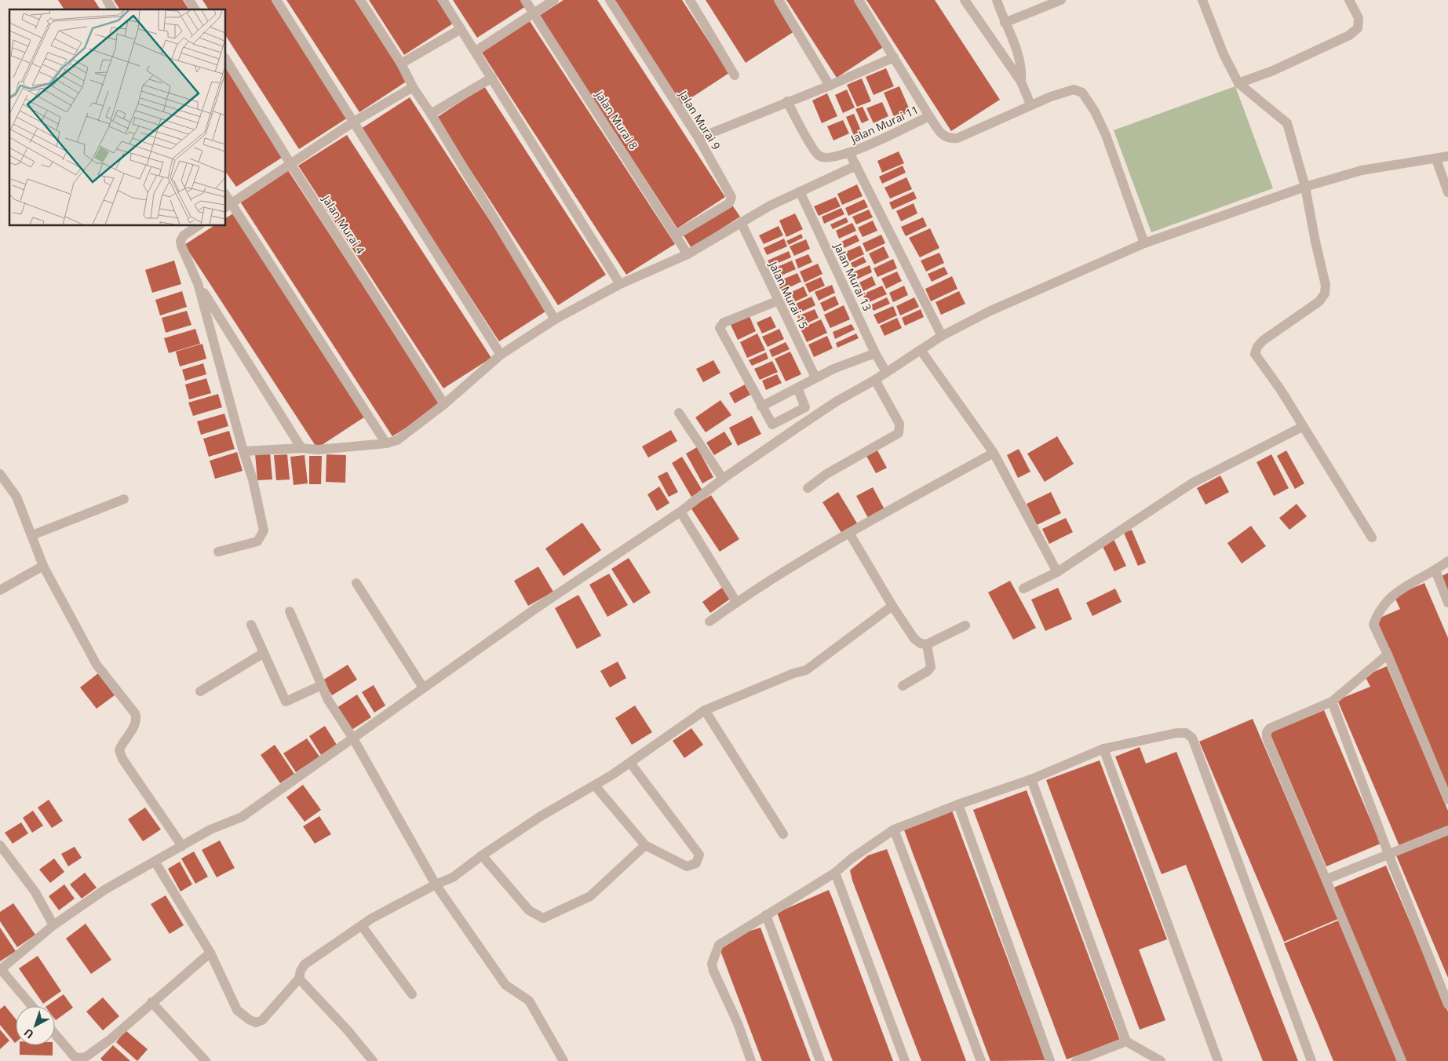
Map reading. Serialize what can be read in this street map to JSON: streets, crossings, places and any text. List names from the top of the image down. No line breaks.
{"streets":{"street":["Jalan Murai 8","Jalan Murai 9","Jalan Murai 11","Jalan Murai 4","Jalan Murai 13","Jalan Murai 15"]},"crossings":[["Jalan Murai 8","Jalan Murai 9"]],"north":"bottom left"}
